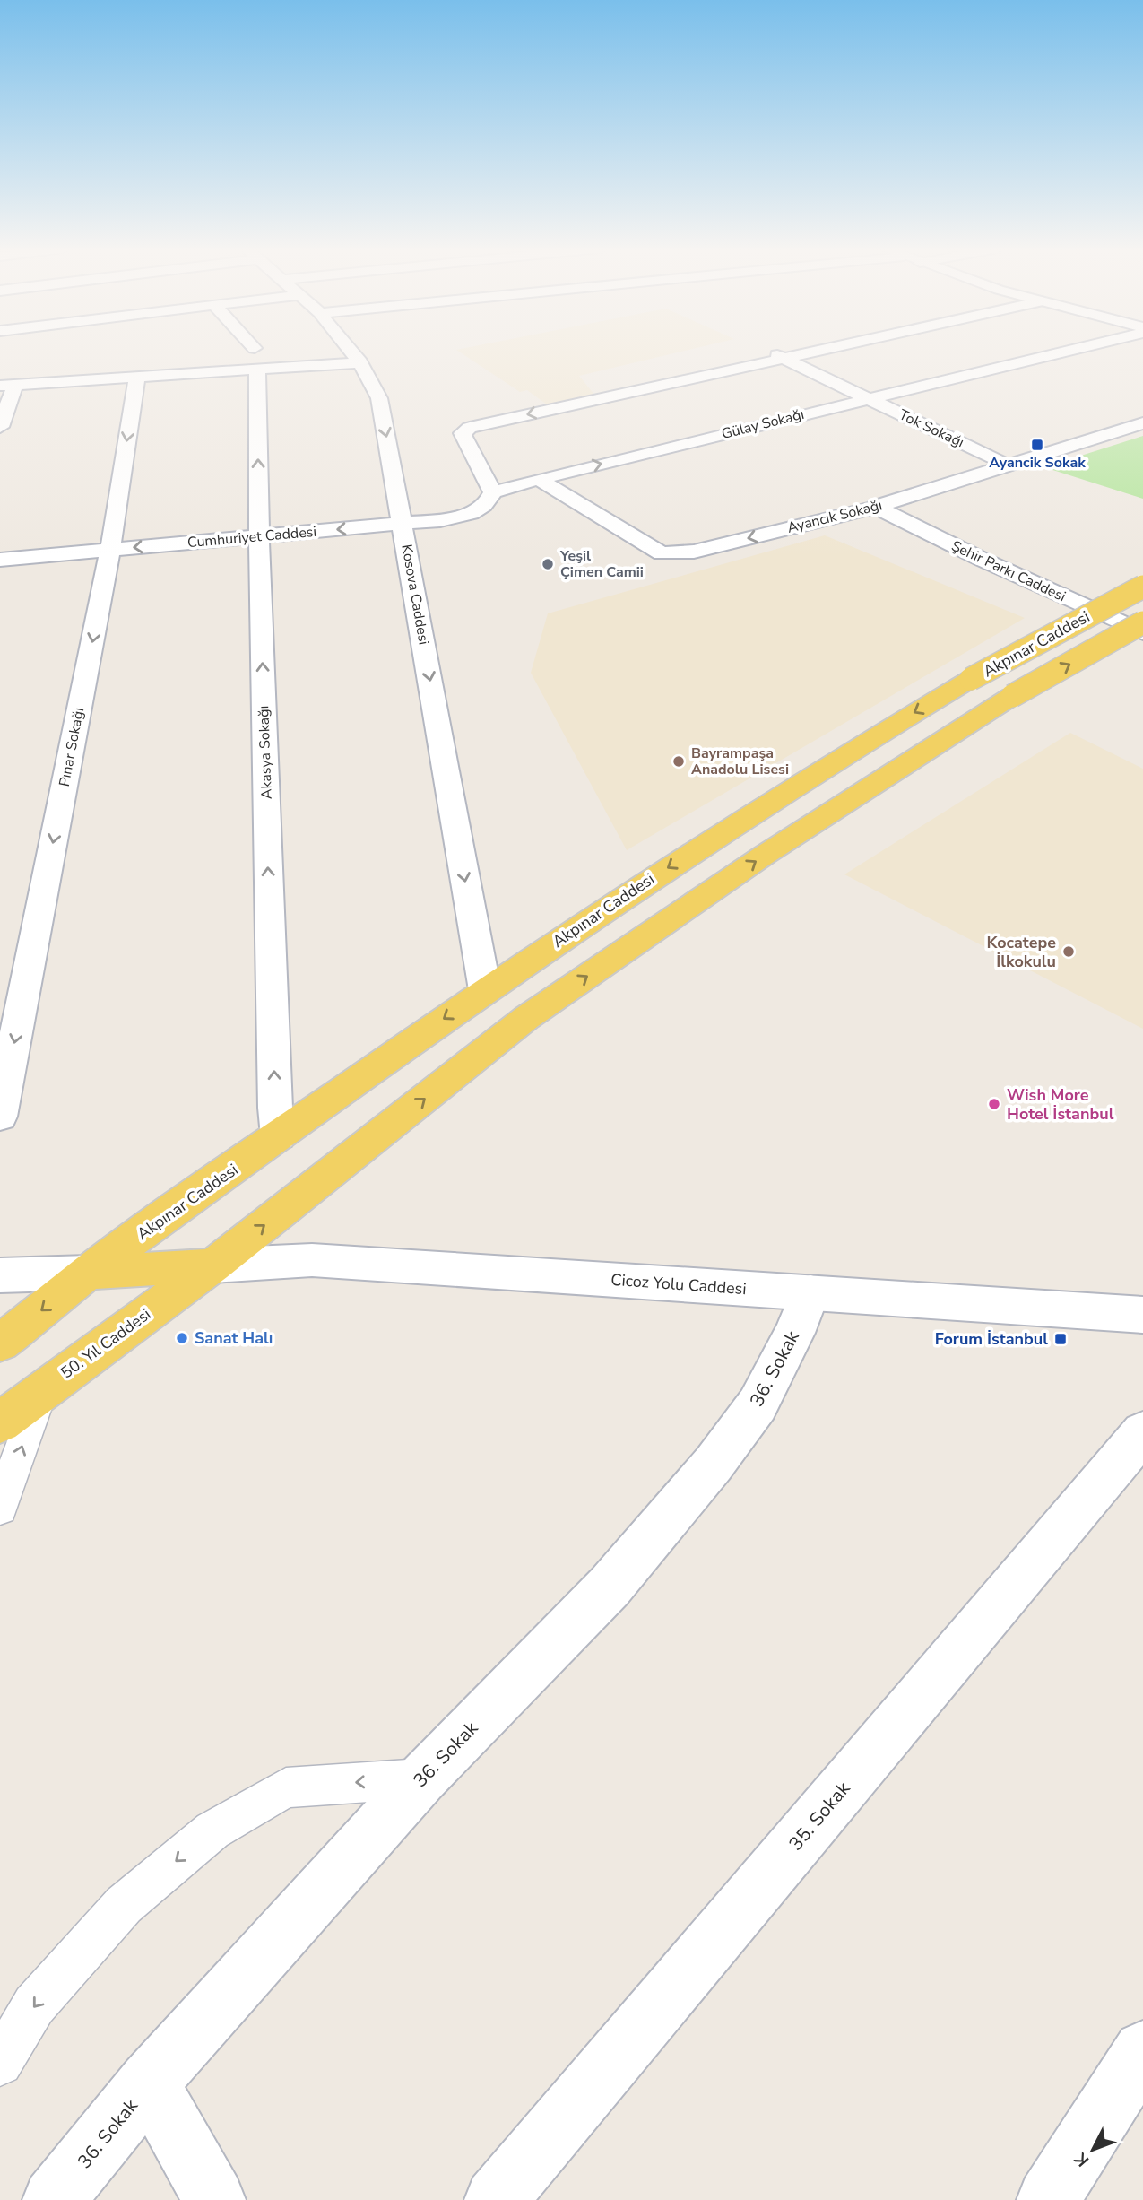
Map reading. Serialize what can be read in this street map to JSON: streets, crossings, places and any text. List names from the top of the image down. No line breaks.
{"streets":{"main road":["Akpınar Caddesi","50. Yıl Caddesi"],"street":["Gülay Sokağı","Tok Sokağı","Ayancık Sokağı","Cumhuriyet Caddesi","Şehir Parkı Caddesi","Kosova Caddesi","Pınar Sokağı","Akasya Sokağı","Cicoz Yolu Caddesi","36. Sokak","35. Sokak"]},"crossings":[["Gülay Sokağı","Tok Sokağı"],["Gülay Sokağı","Ayancık Sokağı"],["Gülay Sokağı","Cumhuriyet Caddesi"],["Tok Sokağı","Ayancık Sokağı"],["Ayancık Sokağı","Şehir Parkı Caddesi"],["Cumhuriyet Caddesi","Kosova Caddesi"],["Cumhuriyet Caddesi","Pınar Sokağı"],["Cumhuriyet Caddesi","Akasya Sokağı"],["Kosova Caddesi","Akpınar Caddesi"],["Akpınar Caddesi","Akasya Sokağı"],["Akpınar Caddesi","Cicoz Yolu Caddesi"],["Akpınar Caddesi","50. Yıl Caddesi"],["Cicoz Yolu Caddesi","50. Yıl Caddesi"],["Cicoz Yolu Caddesi","36. Sokak"]],"one_way":["Gülay Sokağı","Ayancık Sokağı","Kosova Caddesi","Pınar Sokağı","Akasya Sokağı"],"places":{"transit":["Ayancik Sokak","Forum İstanbul"],"other":["Yeşil Çimen Camii","Bayrampaşa Anadolu Lisesi","Kocatepe İlkokulu","Wish More Hotel İstanbul","Sanat Halı"]},"north":"bottom left"}
